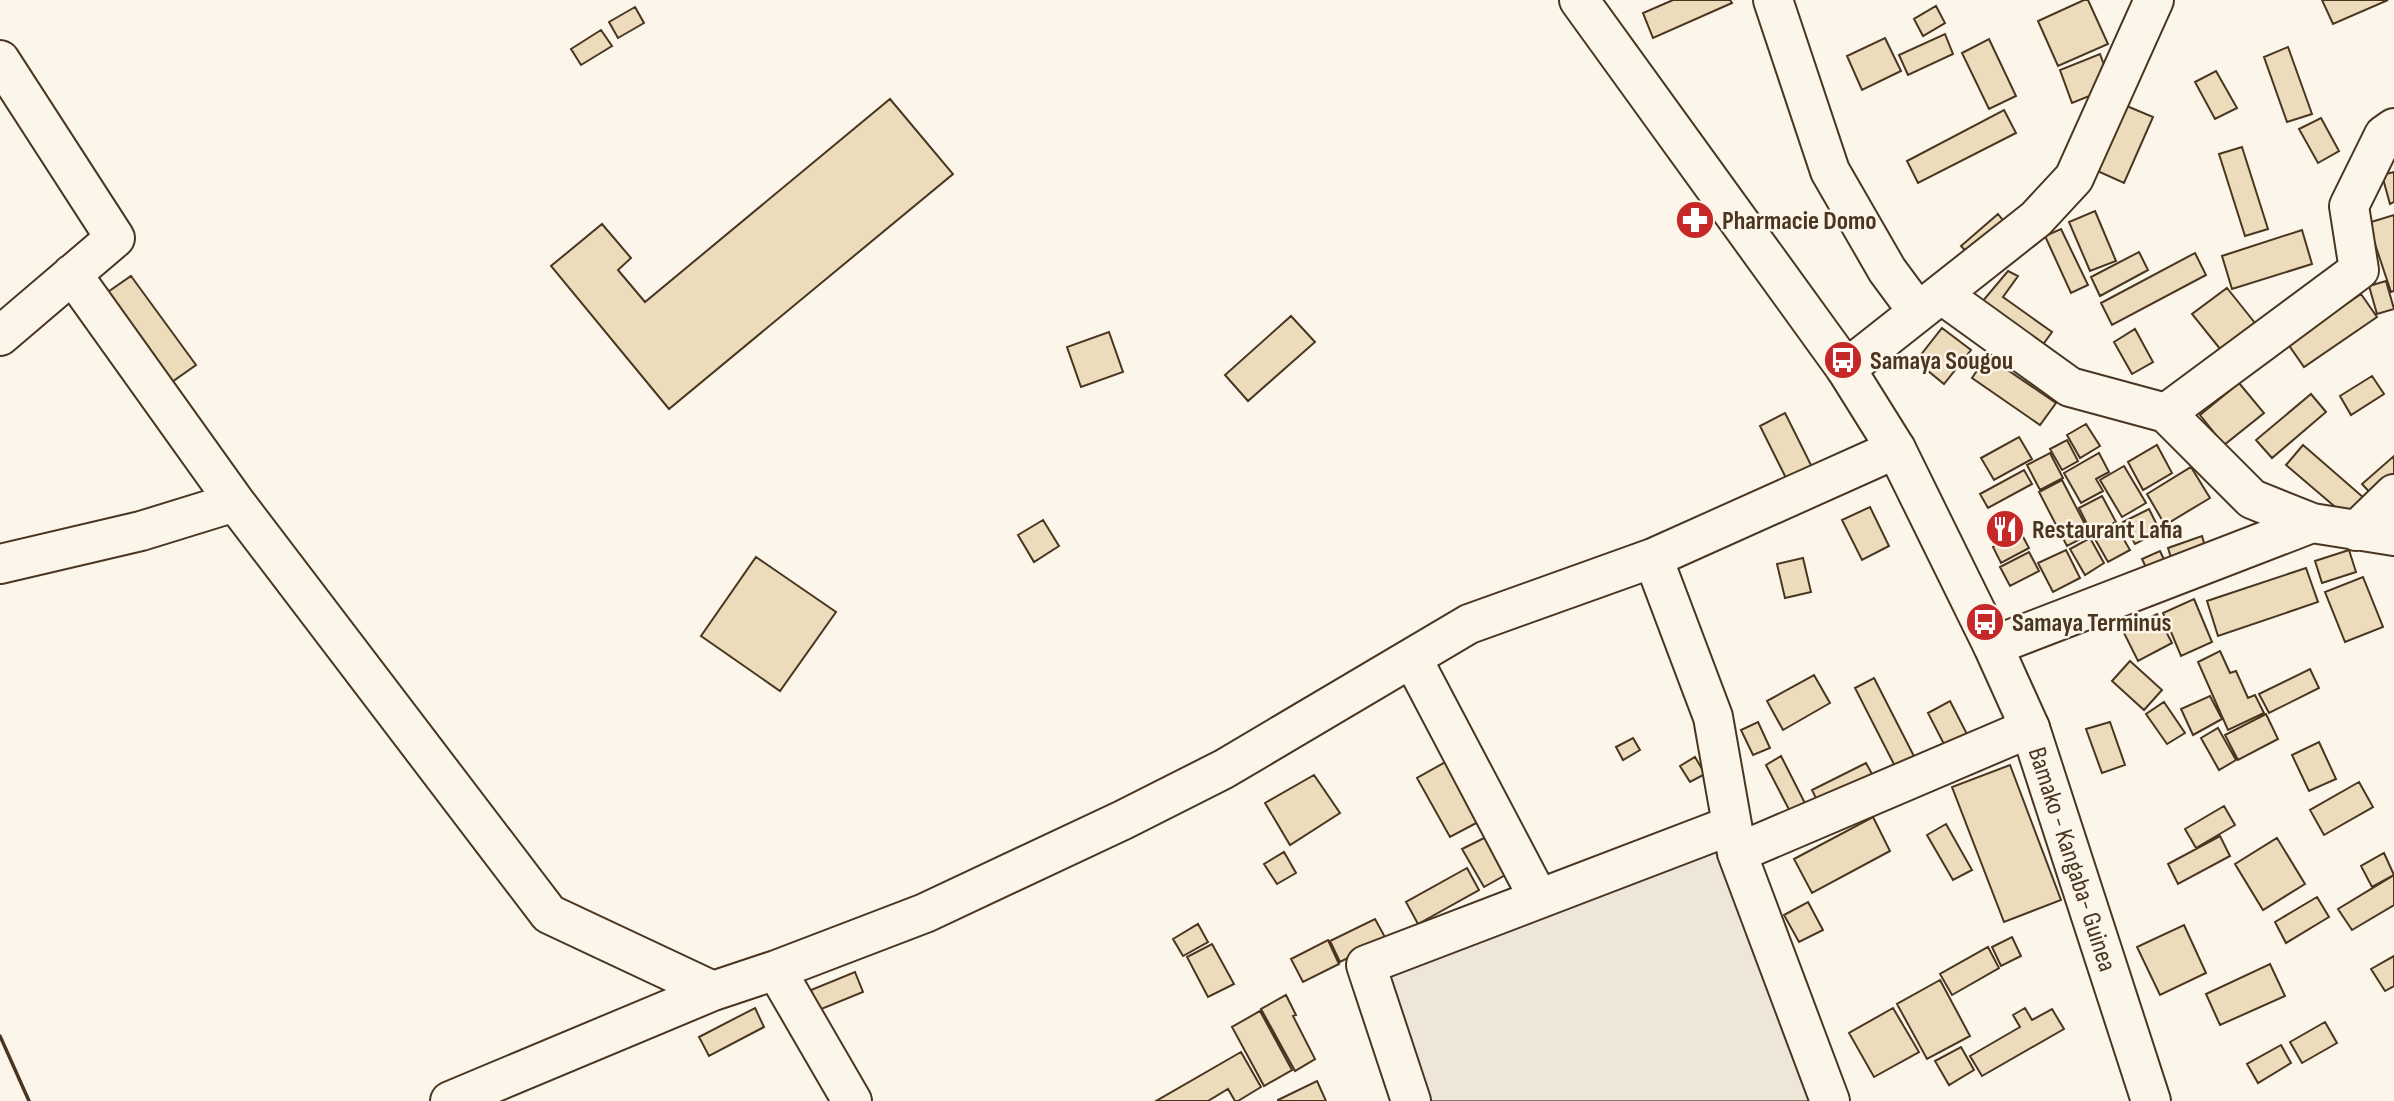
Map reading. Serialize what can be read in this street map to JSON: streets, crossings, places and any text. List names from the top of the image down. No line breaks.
{"streets":{"street":["Bamako - Kangaba- Guinea"]},"places":{"pharmacy":["Pharmacie Domo"],"bus stop":["Samaya Sougou","Samaya Terminus"],"restaurant":["Restaurant Lafia"]}}
